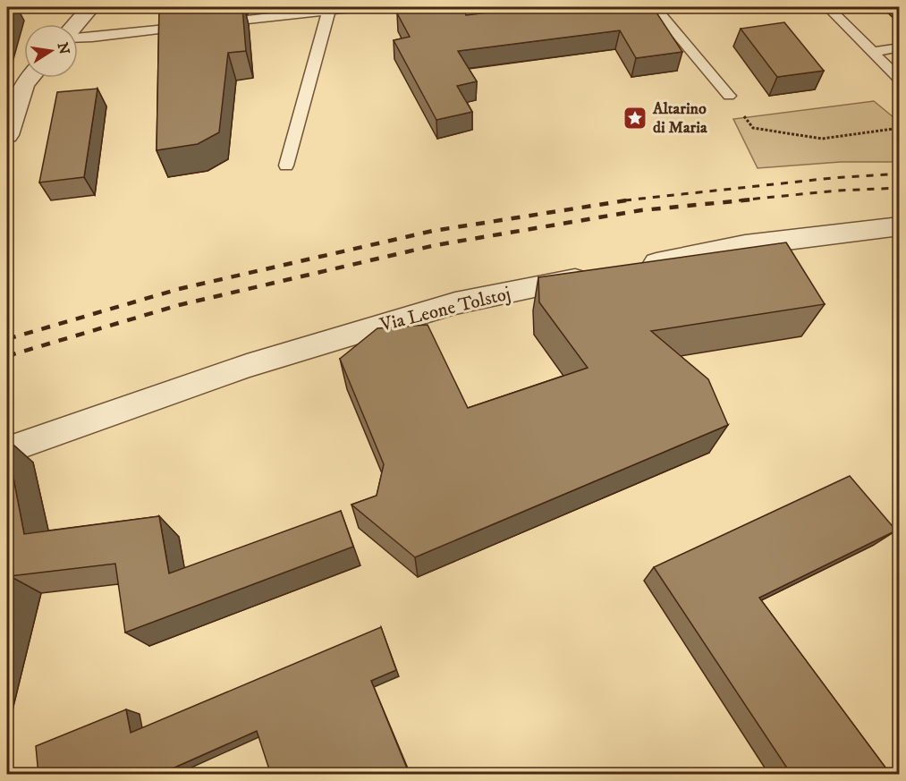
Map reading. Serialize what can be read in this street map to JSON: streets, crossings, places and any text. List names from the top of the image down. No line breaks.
{"streets":{"street":["Via Leone Tolstoj"]},"places":{"place":["Altarino di Maria"]},"north":"right"}
